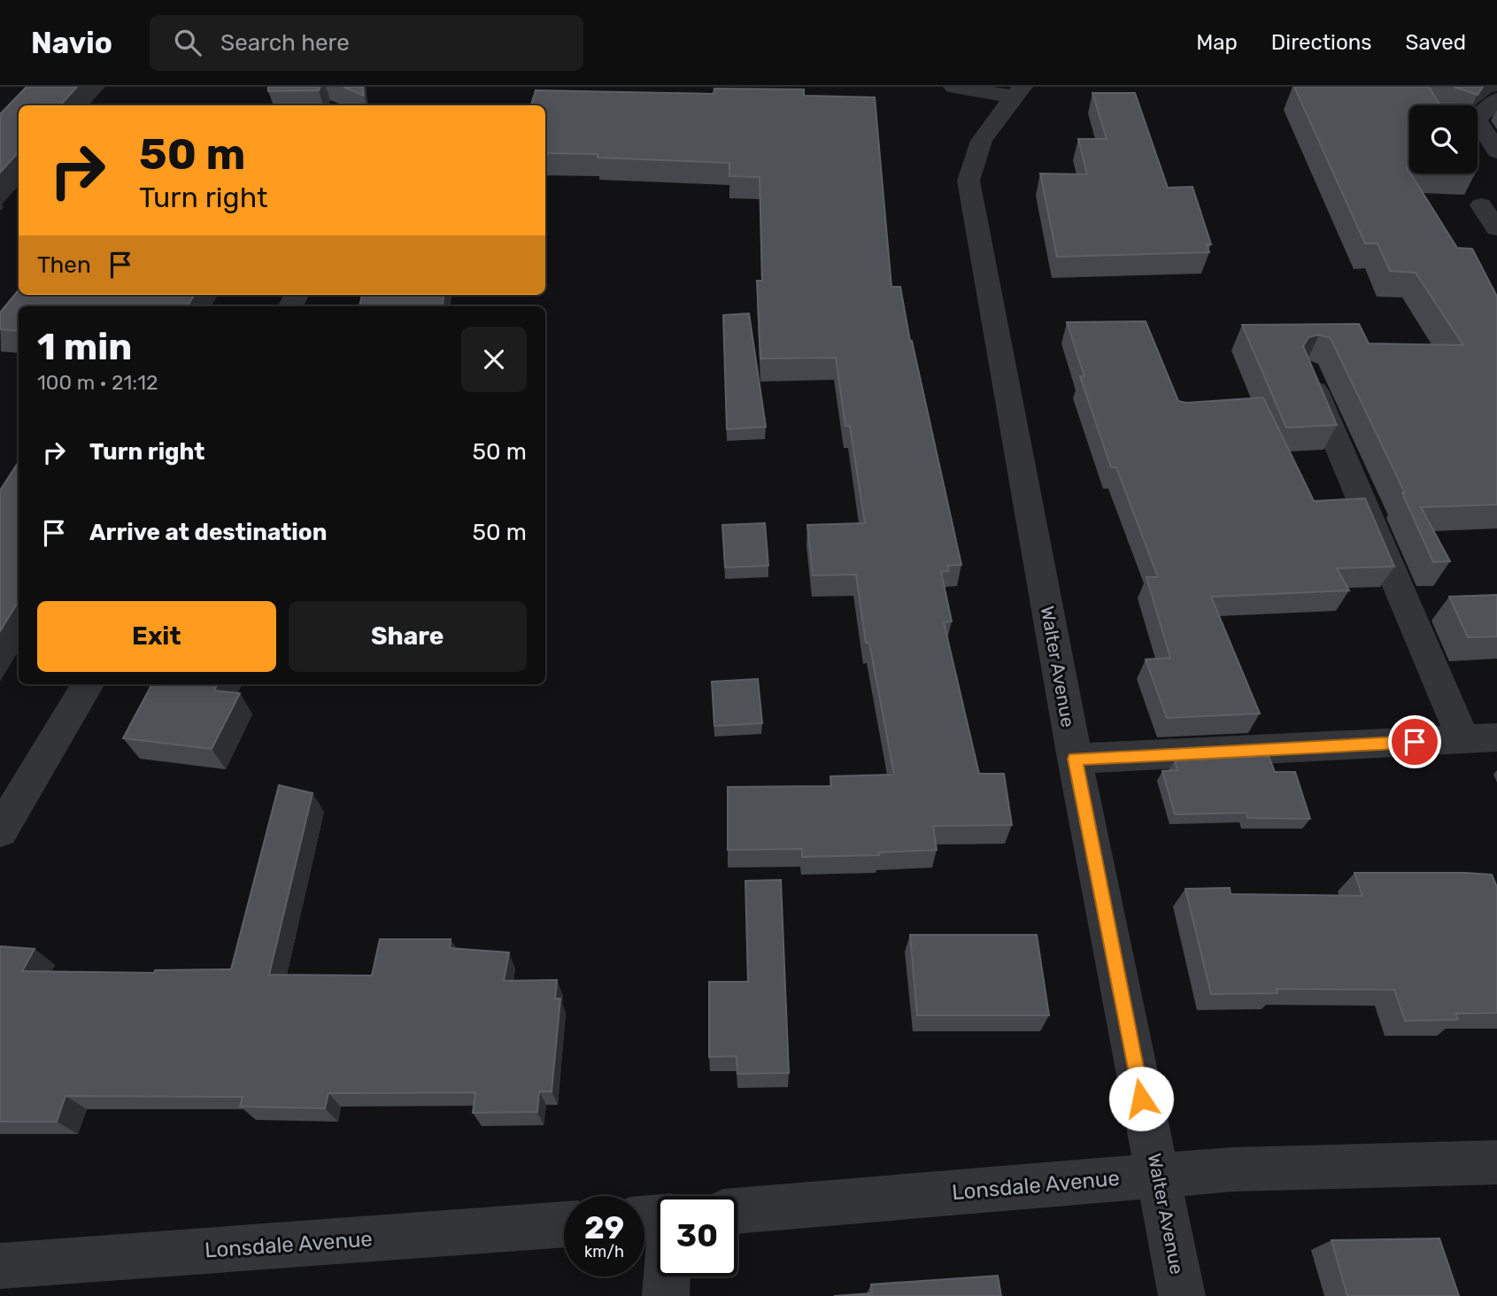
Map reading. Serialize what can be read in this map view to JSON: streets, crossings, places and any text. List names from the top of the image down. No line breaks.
{"streets":{"street":["Walter Avenue","Lonsdale Avenue"]},"crossings":[["Walter Avenue","Lonsdale Avenue"]],"page":{"header":"Navio","search":"Search here","nav":["Map","Directions","Saved"],"turn":["50 m","Turn right"],"then":"Then","heading":["1 min","100 m · 21:12"],"list":[{"name":"Turn right","value":"50 m"},{"name":"Arrive at destination","value":"50 m"}],"buttons":["Exit","Share"],"speed":"29 km/h","limit":"30"}}
